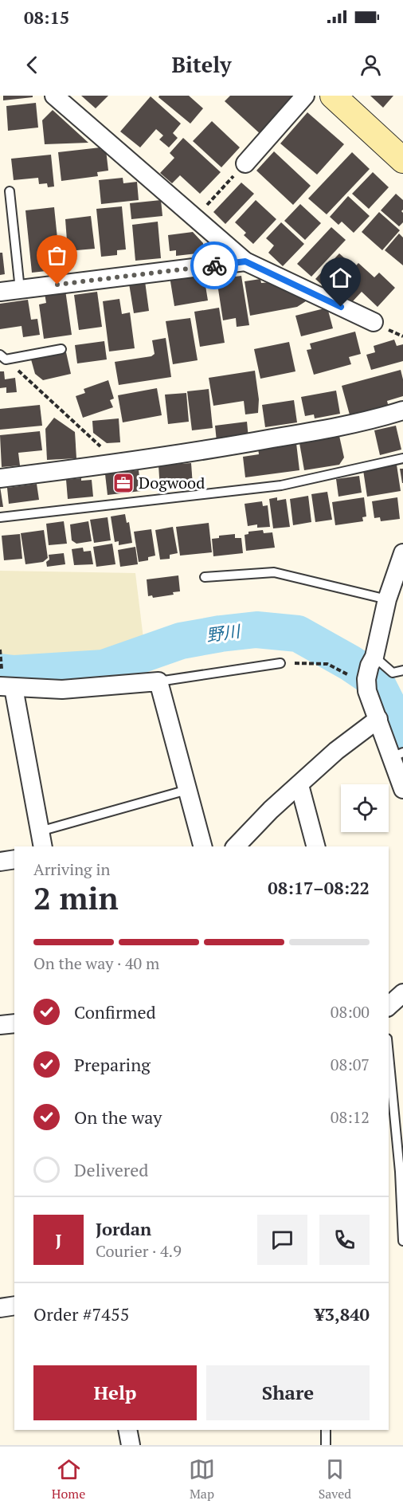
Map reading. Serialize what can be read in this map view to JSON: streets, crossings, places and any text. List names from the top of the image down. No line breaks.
{"water":["野川"],"places":{"office":["Dogwood"]},"page":{"status":"08:15","header":"Bitely","heading":["2 min","Arriving in","08:17–08:22"],"panel":["Jordan","Courier · 4.9","Order #7455","¥3,840"],"bar":"On the way · 40 m","list":[["Confirmed","08:00"],["Preparing","08:07"],["On the way","08:12"],"Delivered"],"round":"J","buttons":["Help","Share"],"tabs":["Home","Map","Saved"]}}
